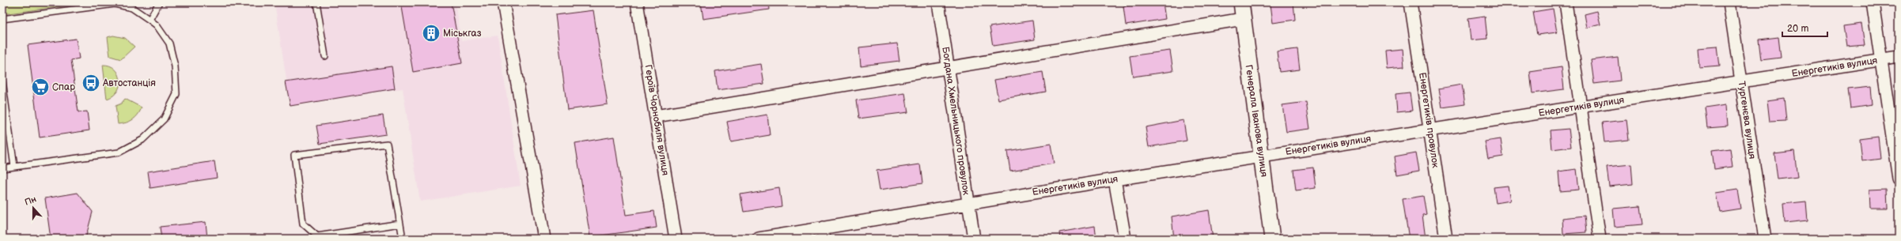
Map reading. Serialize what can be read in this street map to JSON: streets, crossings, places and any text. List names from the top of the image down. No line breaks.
{"streets":{"street":["Енергетиків вулиця","Героїв Чорнобиля вулиця","Енергетиків провулок","Тургенєва вулиця","Богдана Хмельницького провулок","Генерала Іванова вулиця"]},"crossings":[["Енергетиків вулиця","Енергетиків провулок"],["Енергетиків вулиця","Тургенєва вулиця"],["Енергетиків вулиця","Богдана Хмельницького провулок"],["Енергетиків вулиця","Генерала Іванова вулиця"]],"places":{"building":["Міськгаз"],"bus stop":["Автостанція"],"supermarket":["Спар"]},"scale_bar":"20 m","north":"top"}
